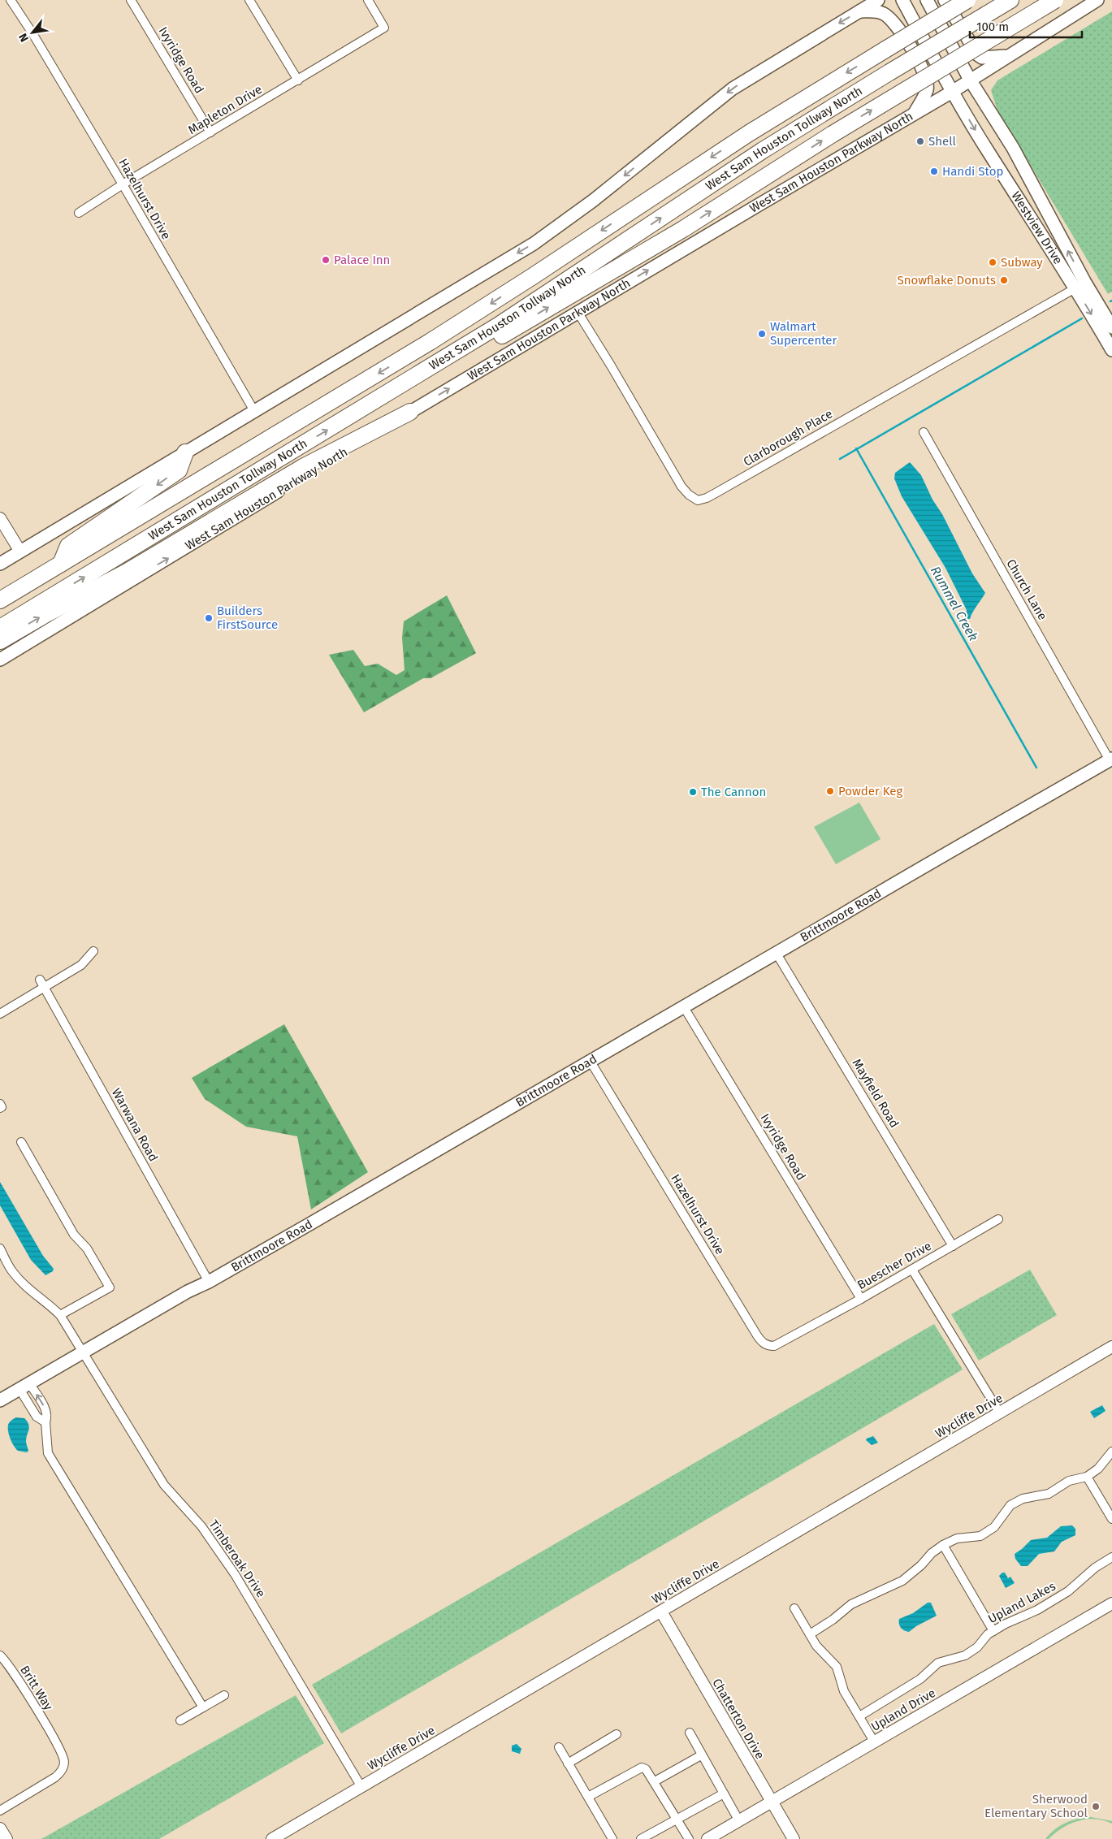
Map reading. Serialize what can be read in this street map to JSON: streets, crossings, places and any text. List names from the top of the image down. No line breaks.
{"streets":{"highway":["West Sam Houston Tollway North"],"main road":["West Sam Houston Parkway North","Westview Drive","Brittmoore Road"],"street":["Ivyridge Road","Mapleton Drive","Hazelhurst Drive","Clarborough Place","Church Lane","Mayfield Road","Warwana Road","Buescher Drive","Wycliffe Drive","Timberoak Drive","Upland Lakes","Britt Way","Upland Drive","Chatterton Drive"]},"crossings":[["Ivyridge Road","Mapleton Drive"],["Ivyridge Road","Brittmoore Road"],["Ivyridge Road","Buescher Drive"],["Mapleton Drive","Hazelhurst Drive"],["West Sam Houston Parkway North","Westview Drive"],["West Sam Houston Parkway North","Clarborough Place"],["Hazelhurst Drive","Brittmoore Road"],["Hazelhurst Drive","Buescher Drive"],["Westview Drive","Clarborough Place"],["Church Lane","Brittmoore Road"],["Brittmoore Road","Mayfield Road"],["Brittmoore Road","Warwana Road"],["Brittmoore Road","Timberoak Drive"],["Mayfield Road","Buescher Drive"],["Wycliffe Drive","Timberoak Drive"],["Wycliffe Drive","Chatterton Drive"],["Upland Drive","Chatterton Drive"]],"water":["Rummel Creek"],"places":["Shell","Handi Stop","Palace Inn","Subway","Snowflake Donuts","Walmart Supercenter","Builders FirstSource","Powder Keg","The Cannon","Sherwood Elementary School"],"scale_bar":"100 m","north":"bottom left"}
